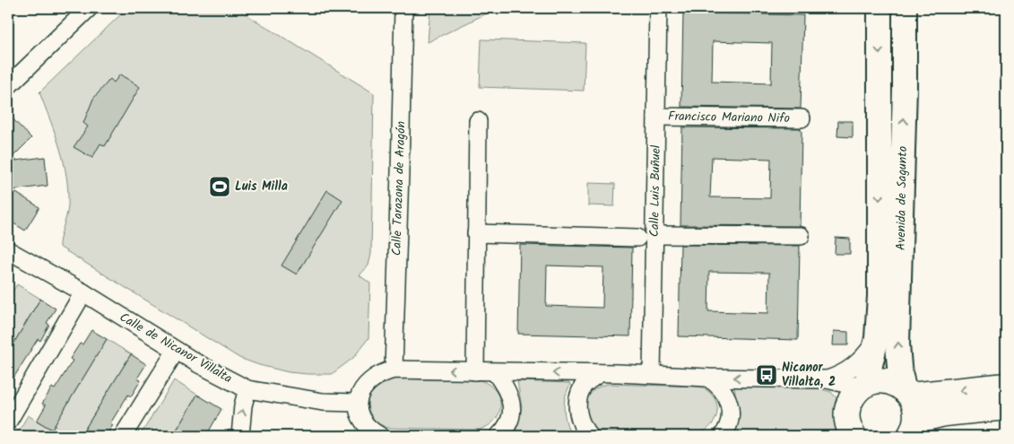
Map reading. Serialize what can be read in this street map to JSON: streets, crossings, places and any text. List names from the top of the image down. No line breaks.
{"streets":{"main road":["Avenida de Sagunto"],"street":["Francisco Mariano Nifo","Calle Tarazona de Aragón","Calle Luis Buñuel","Calle de Nicanor Villalta"]},"crossings":[["Francisco Mariano Nifo","Calle Luis Buñuel"]],"places":{"sports":["Luis Milla"],"bus stop":["Nicanor Villalta, 2"]}}
